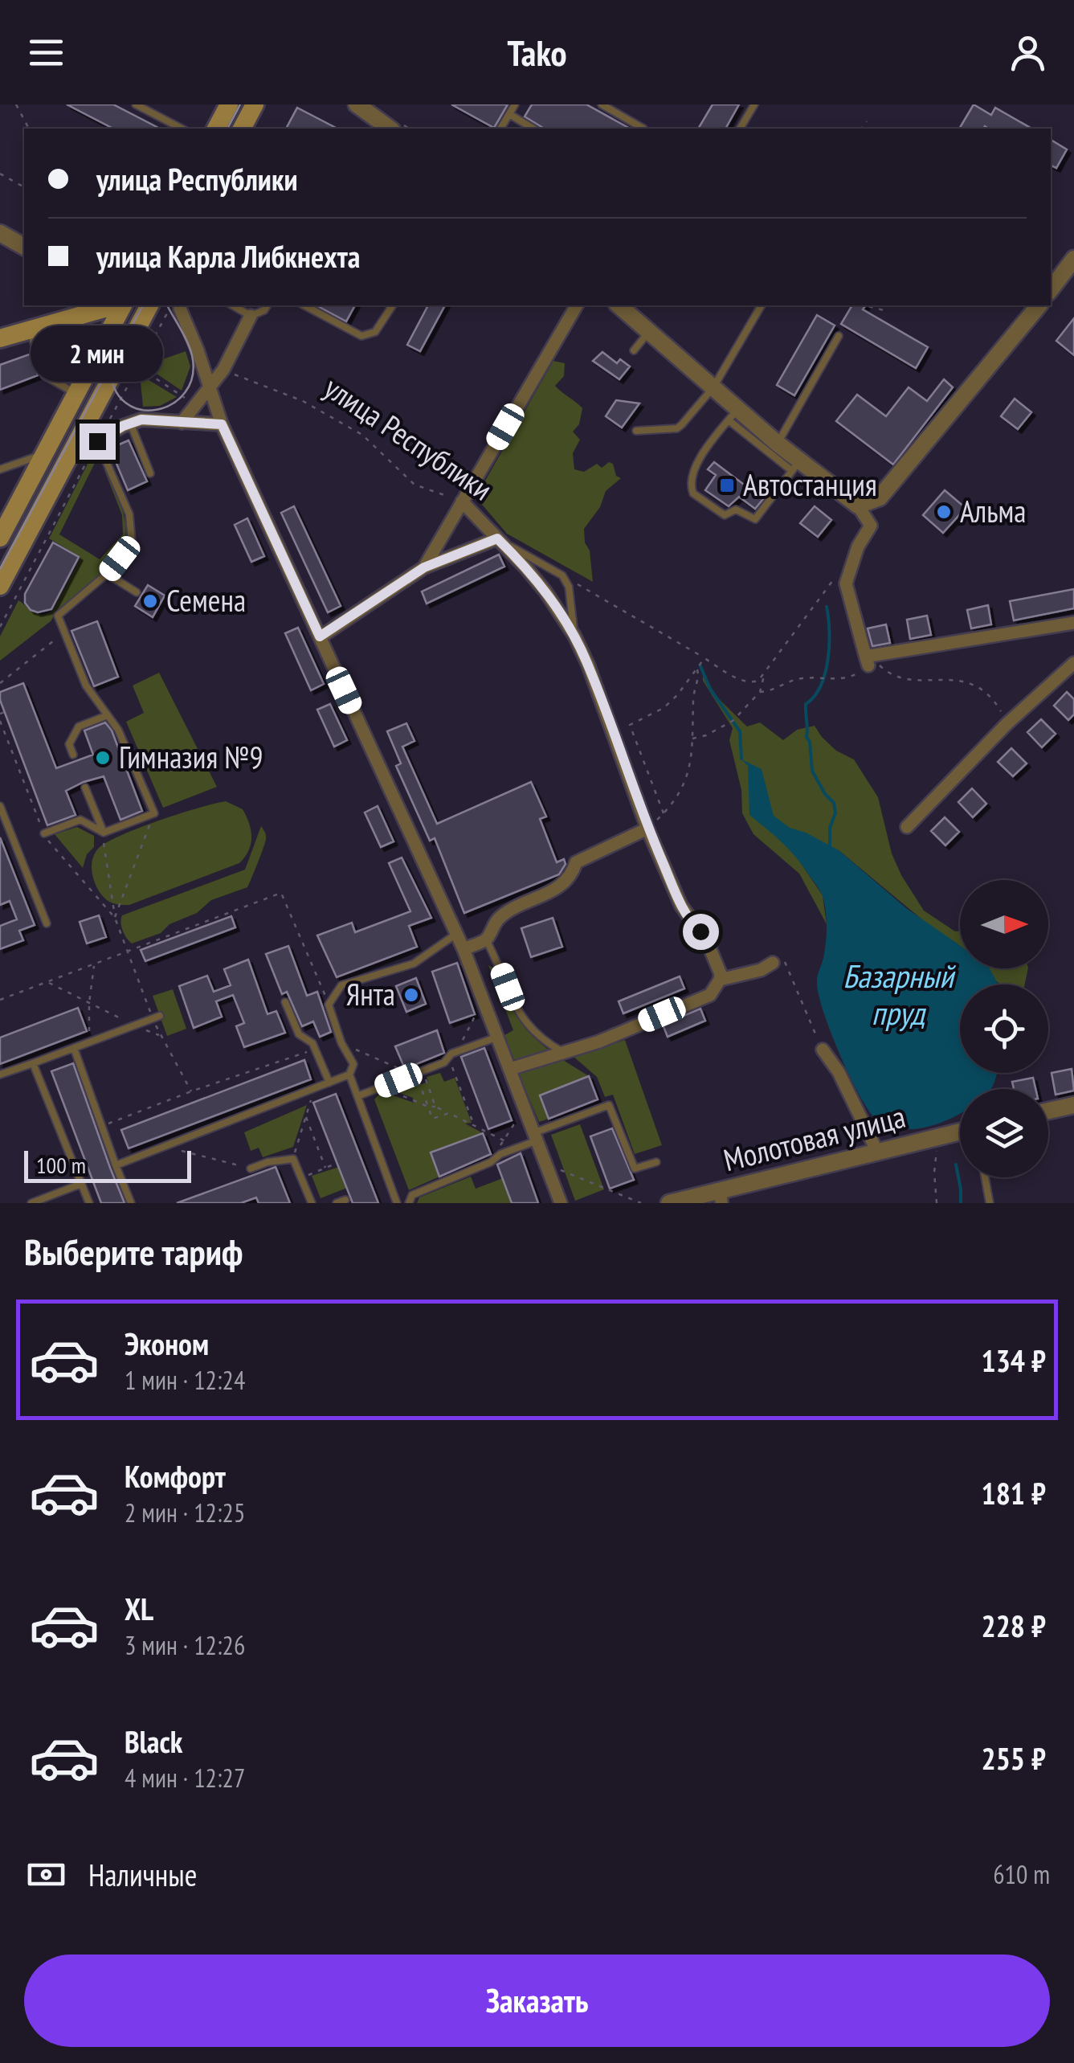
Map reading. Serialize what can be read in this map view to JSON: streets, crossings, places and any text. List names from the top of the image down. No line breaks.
{"streets":{"street":["улица Республики","Молотовая улица"]},"water":["Базарный пруд"],"places":{"transit":["Автостанция"],"other":["Альма","Семена","Гимназия №9","Янта"]},"scale_bar":"100 m","north":"right","page":{"header":"Tako","banner":["улица Республики","улица Карла Либкнехта"],"bubble":"2 мин","scale":"100 m","heading":"Выберите тариф","list":[{"name":"Эконом","note":"1 мин · 12:24","value":"134 ₽"},{"name":"Комфорт","note":"2 мин · 12:25","value":"181 ₽"},{"name":"XL","note":"3 мин · 12:26","value":"228 ₽"},{"name":"Black","note":"4 мин · 12:27","value":"255 ₽"}],"pay":["Наличные","610 m"],"buttons":"Заказать"}}
